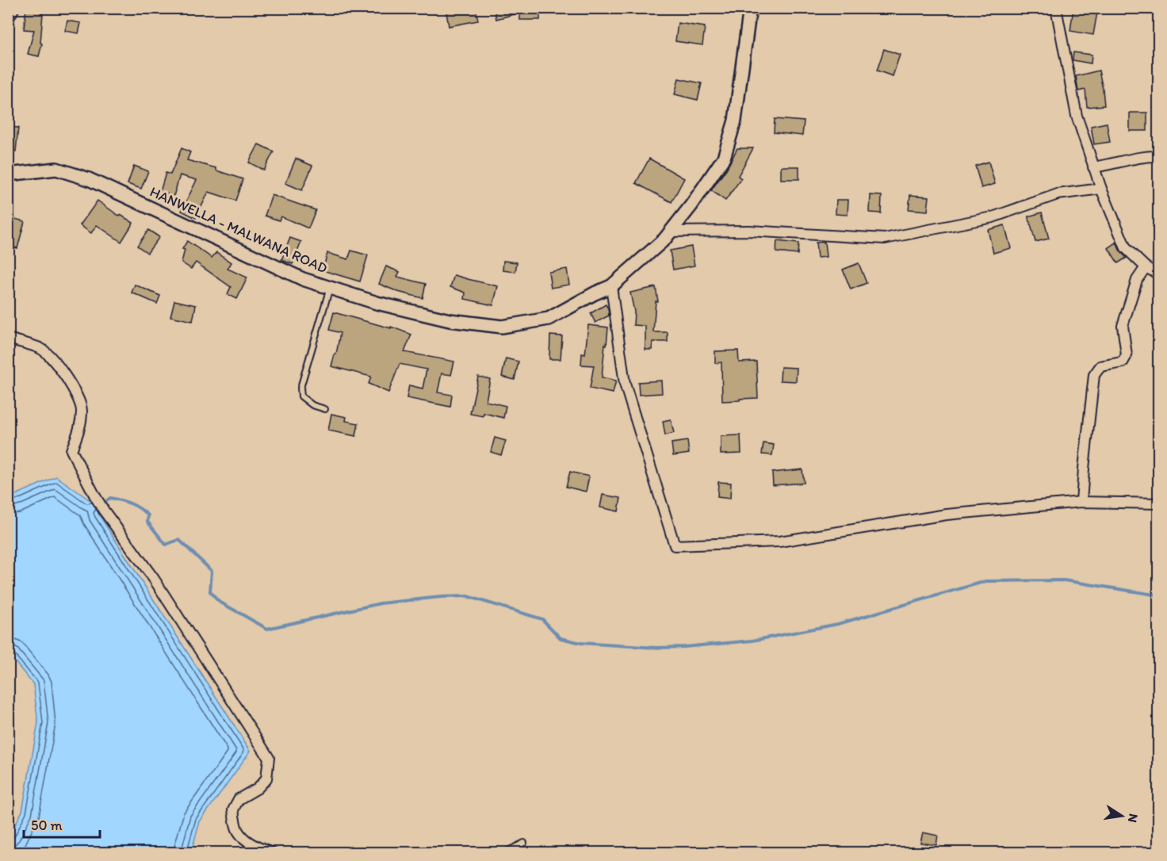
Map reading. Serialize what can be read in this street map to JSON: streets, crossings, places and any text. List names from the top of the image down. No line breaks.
{"streets":{"street":["HANWELLA - MALWANA ROAD"]},"scale_bar":"50 m","north":"right"}
